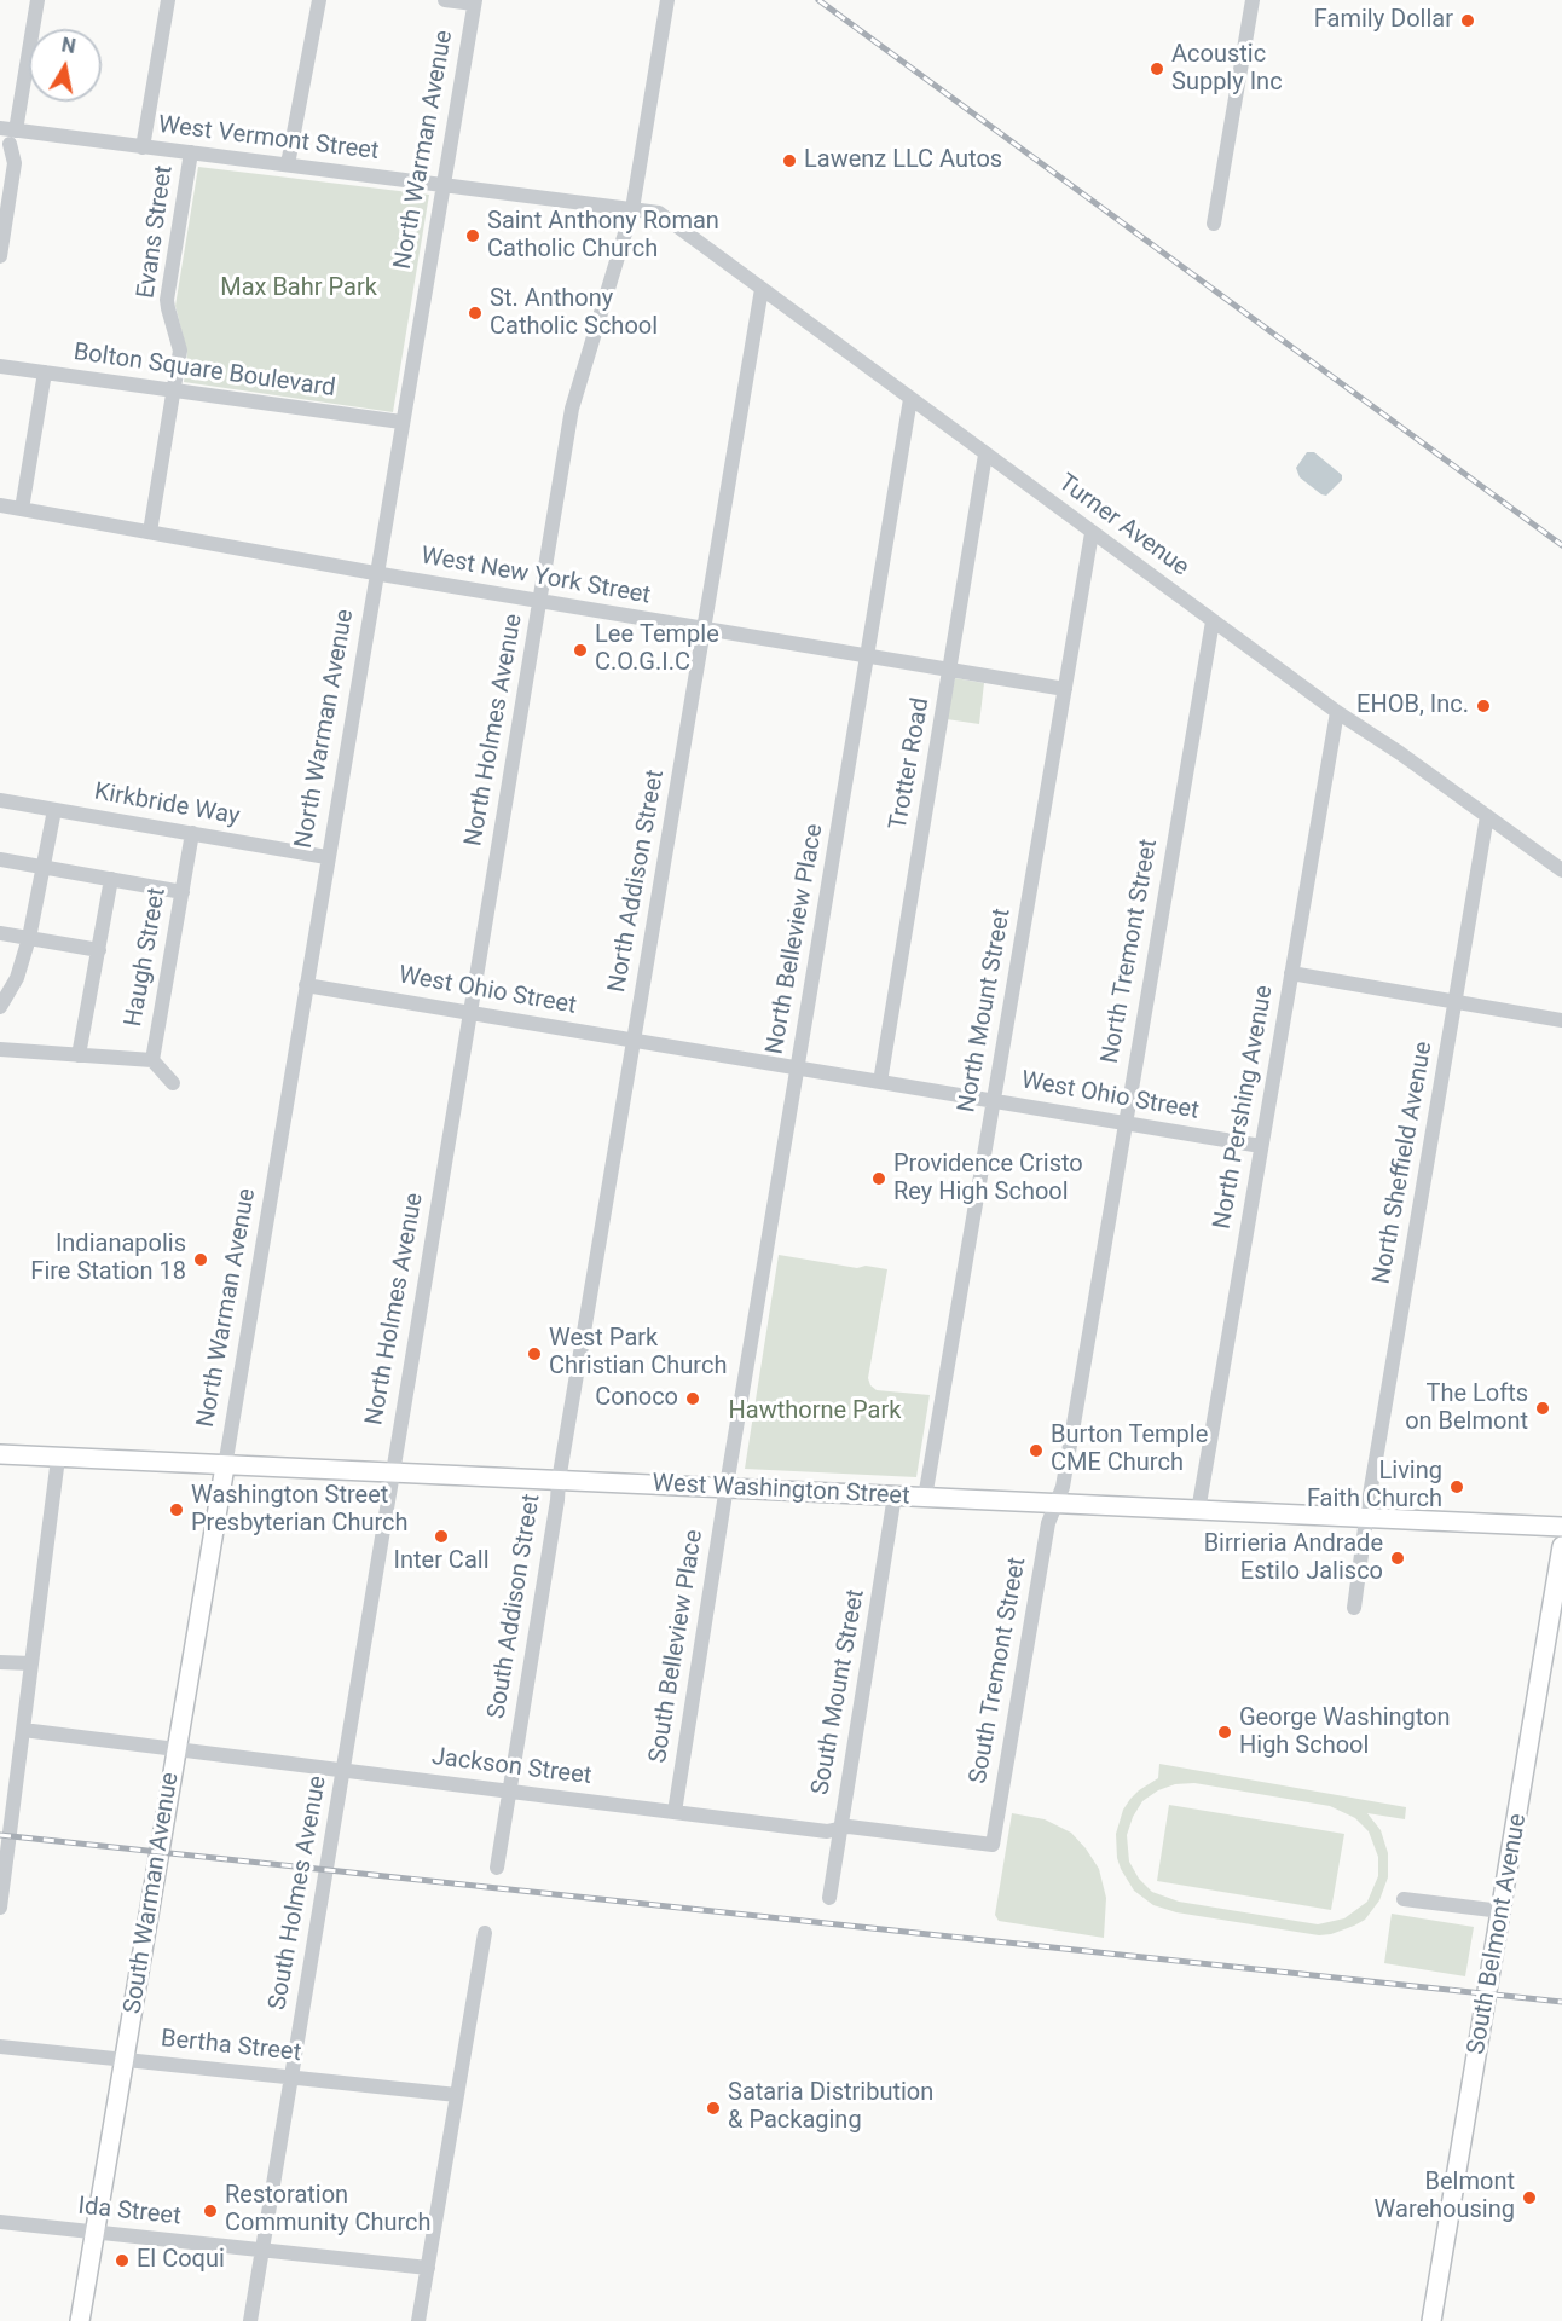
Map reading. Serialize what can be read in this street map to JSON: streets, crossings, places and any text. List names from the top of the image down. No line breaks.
{"streets":{"main road":["West Washington Street","South Warman Avenue","South Belmont Avenue"],"street":["West Vermont Street","North Warman Avenue","Evans Street","Bolton Square Boulevard","Turner Avenue","West New York Street","North Holmes Avenue","Trotter Road","Kirkbride Way","North Addison Street","North Belleview Place","North Tremont Street","Haugh Street","West Ohio Street","North Mount Street","North Pershing Avenue","North Sheffield Avenue","South Addison Street","South Belleview Place","South Tremont Street","South Mount Street","Jackson Street","South Holmes Avenue","Bertha Street","Ida Street"]},"crossings":[["West Vermont Street","North Warman Avenue"],["West Vermont Street","Evans Street"],["West Vermont Street","Turner Avenue"],["West Vermont Street","North Holmes Avenue"],["North Warman Avenue","Bolton Square Boulevard"],["North Warman Avenue","West New York Street"],["North Warman Avenue","Kirkbride Way"],["North Warman Avenue","West Ohio Street"],["North Warman Avenue","West Washington Street"],["North Warman Avenue","South Warman Avenue"],["Evans Street","Bolton Square Boulevard"],["Evans Street","West New York Street"],["Turner Avenue","Trotter Road"],["Turner Avenue","North Addison Street"],["Turner Avenue","North Belleview Place"],["Turner Avenue","North Tremont Street"],["Turner Avenue","North Mount Street"],["Turner Avenue","North Pershing Avenue"],["Turner Avenue","North Sheffield Avenue"],["West New York Street","North Holmes Avenue"],["West New York Street","Trotter Road"],["West New York Street","North Addison Street"],["West New York Street","North Belleview Place"],["West New York Street","North Mount Street"],["North Holmes Avenue","West Ohio Street"],["North Holmes Avenue","West Washington Street"],["North Holmes Avenue","South Holmes Avenue"],["Trotter Road","West Ohio Street"],["Kirkbride Way","Haugh Street"],["North Addison Street","West Ohio Street"],["North Addison Street","West Washington Street"],["North Addison Street","South Addison Street"],["North Belleview Place","West Ohio Street"],["North Belleview Place","West Washington Street"],["North Belleview Place","South Belleview Place"],["North Tremont Street","West Ohio Street"],["North Tremont Street","West Washington Street"],["North Tremont Street","South Tremont Street"],["West Ohio Street","North Mount Street"],["West Ohio Street","North Pershing Avenue"],["North Mount Street","West Washington Street"],["North Pershing Avenue","West Washington Street"],["North Sheffield Avenue","West Washington Street"],["West Washington Street","South Addison Street"],["West Washington Street","South Belleview Place"],["West Washington Street","South Tremont Street"],["West Washington Street","South Mount Street"],["West Washington Street","South Warman Avenue"],["West Washington Street","South Holmes Avenue"],["South Addison Street","Jackson Street"],["South Belleview Place","Jackson Street"],["South Tremont Street","Jackson Street"],["South Mount Street","Jackson Street"],["Jackson Street","South Warman Avenue"],["Jackson Street","South Holmes Avenue"],["South Warman Avenue","Bertha Street"],["South Warman Avenue","Ida Street"],["South Holmes Avenue","Bertha Street"],["South Holmes Avenue","Ida Street"]],"parks":["Max Bahr Park","Hawthorne Park"],"places":["Family Dollar","Acoustic Supply Inc","Lawenz LLC Autos","Saint Anthony Roman Catholic Church","St. Anthony Catholic School","Lee Temple C.O.G.I.C","EHOB, Inc.","Providence Cristo Rey High School","Indianapolis Fire Station 18","West Park Christian Church","Conoco","The Lofts on Belmont","Burton Temple CME Church","Living Faith Church","Washington Street Presbyterian Church","Inter Call","Birrieria Andrade Estilo Jalisco","George Washington High School","Sataria Distribution & Packaging","Belmont Warehousing","Restoration Community Church","El Coqui"],"north":"top"}
